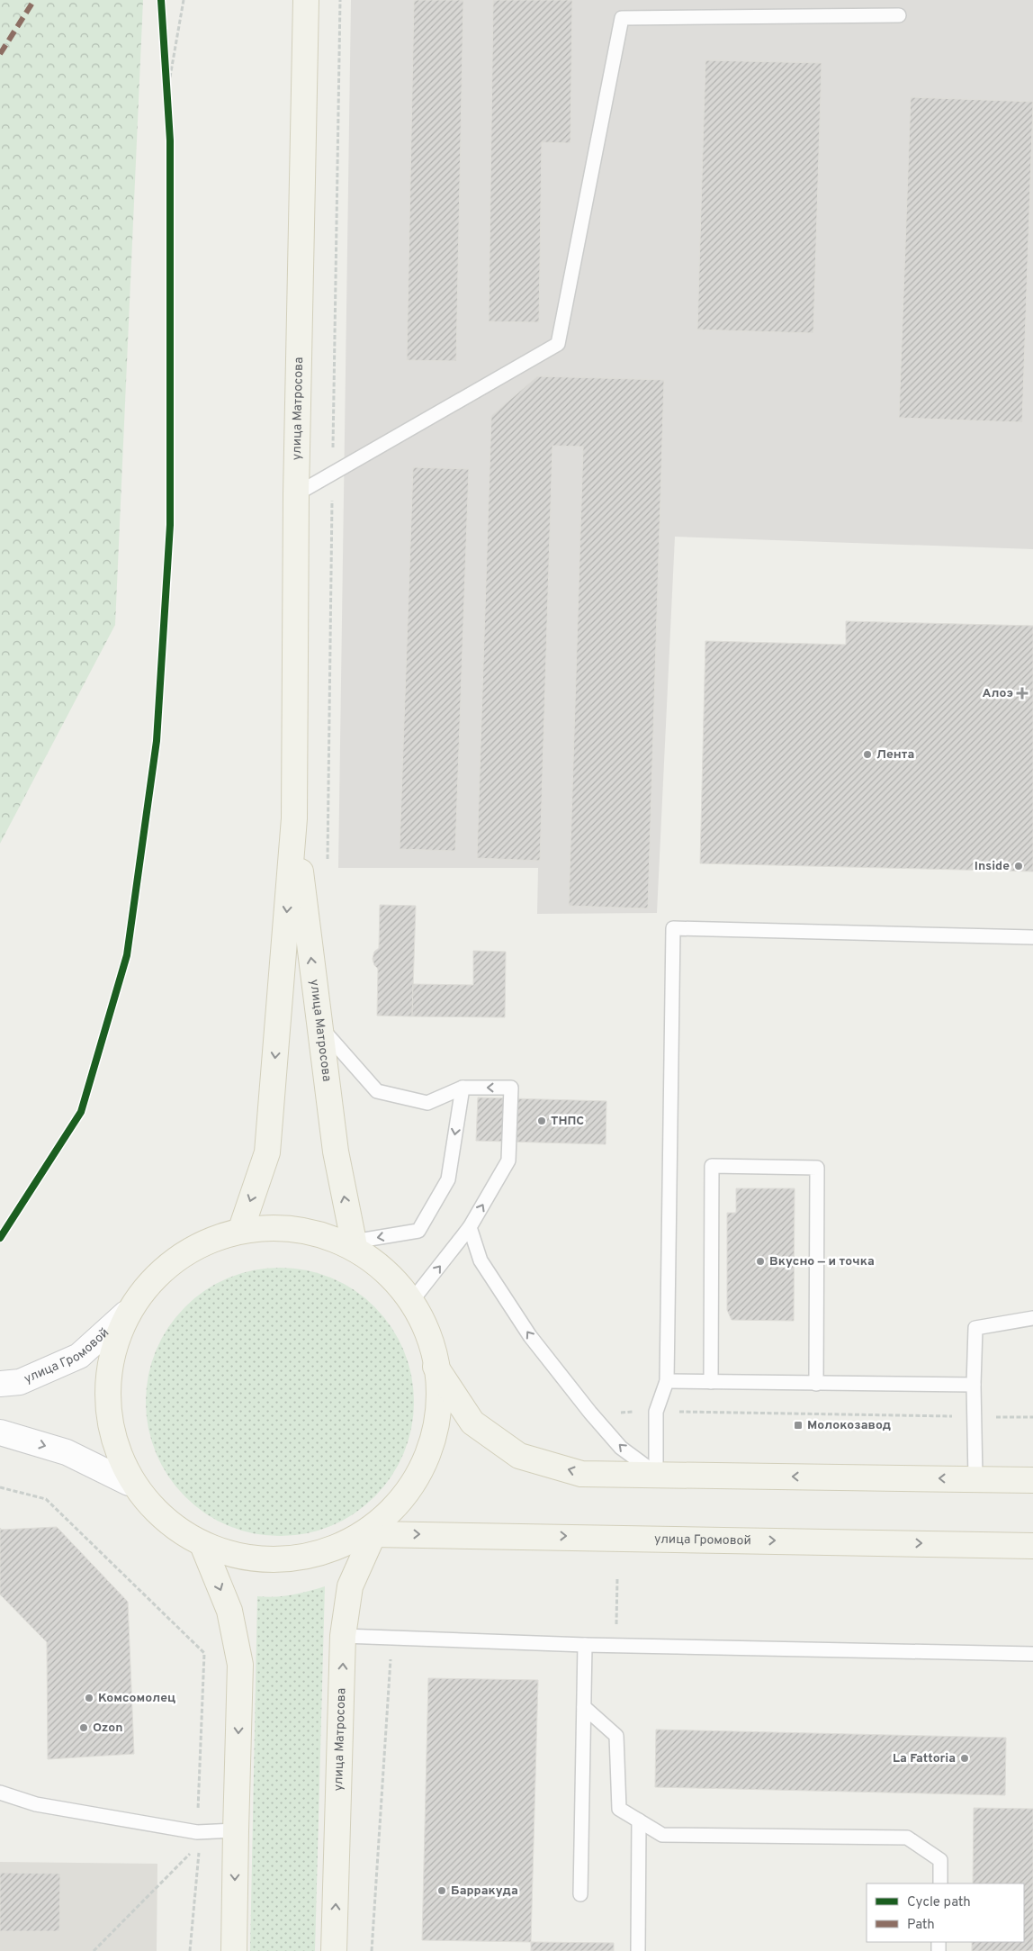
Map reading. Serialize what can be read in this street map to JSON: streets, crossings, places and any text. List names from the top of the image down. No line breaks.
{"streets":{"main road":["улица Матросова","улица Громовой"]},"crossings":[["улица Матросова","улица Громовой"]],"places":{"health":["Алоэ"],"other":["Лента","Inside","ТНПС","Вкусно — и точка","Комсомолец","Ozon","La Fattoria","Барракуда"],"transit":["Молокозавод"]},"legend":["Cycle path","Path"]}
